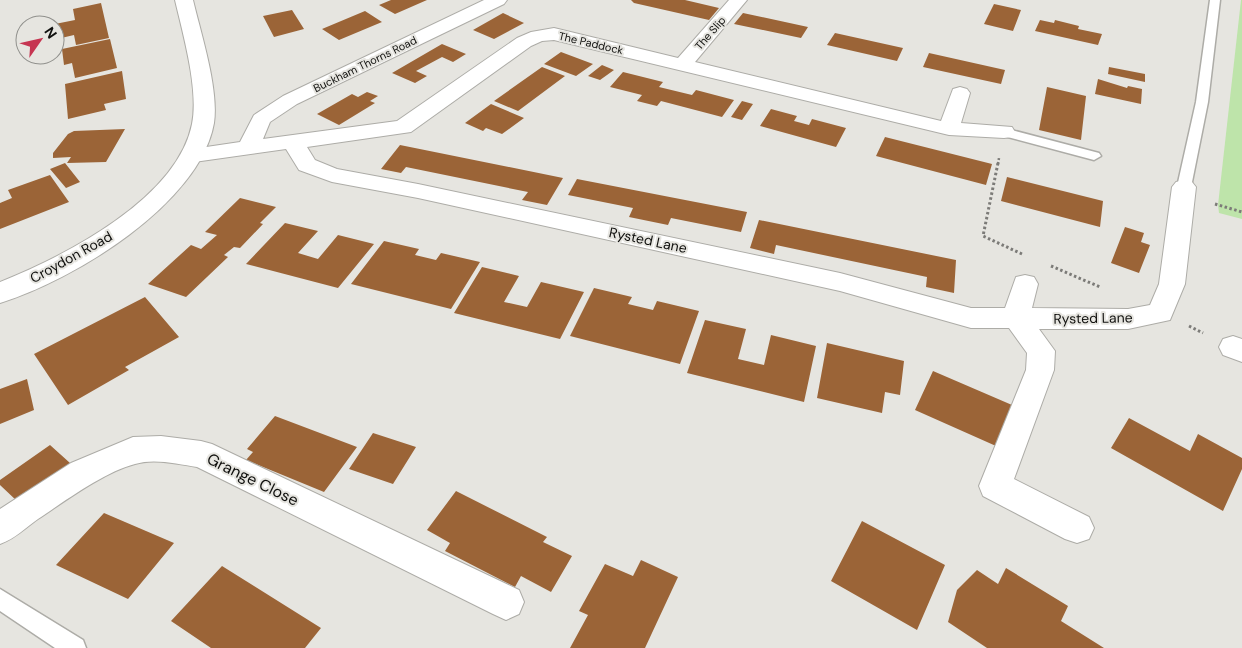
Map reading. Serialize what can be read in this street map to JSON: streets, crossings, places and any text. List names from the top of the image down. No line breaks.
{"streets":{"street":["The Slip","The Paddock","Buckham Thorns Road","Rysted Lane","Croydon Road","Grange Close"]},"crossings":[["The Slip","The Paddock"],["The Paddock","Buckham Thorns Road"],["The Paddock","Rysted Lane"],["The Paddock","Croydon Road"]],"north":"top right"}
